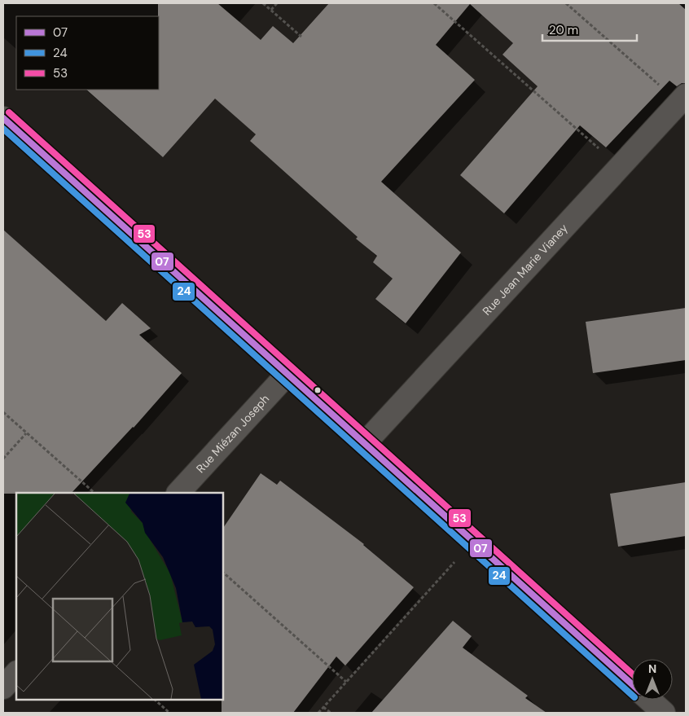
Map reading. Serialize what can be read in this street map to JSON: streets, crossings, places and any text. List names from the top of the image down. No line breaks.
{"streets":{"street":["Rue Jean Marie Vianey","Rue Miézan Joseph"]},"lines":["transit line 53","transit line 07","transit line 24"],"legend":["07","24","53"],"scale_bar":"20 m","north":"top"}
